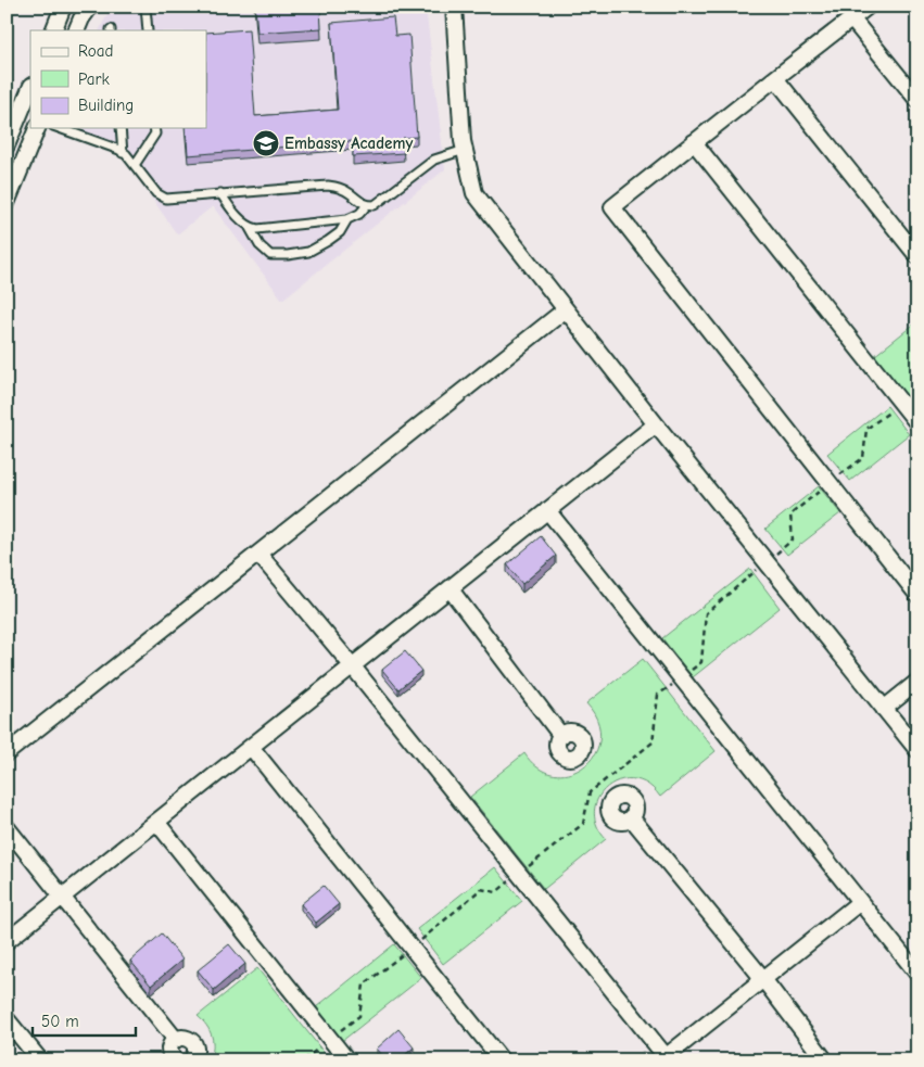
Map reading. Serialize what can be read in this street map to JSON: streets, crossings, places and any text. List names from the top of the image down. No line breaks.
{"places":{"school or university":["Embassy Academy"]},"legend":["Road","Park","Building"],"scale_bar":"50 m"}
